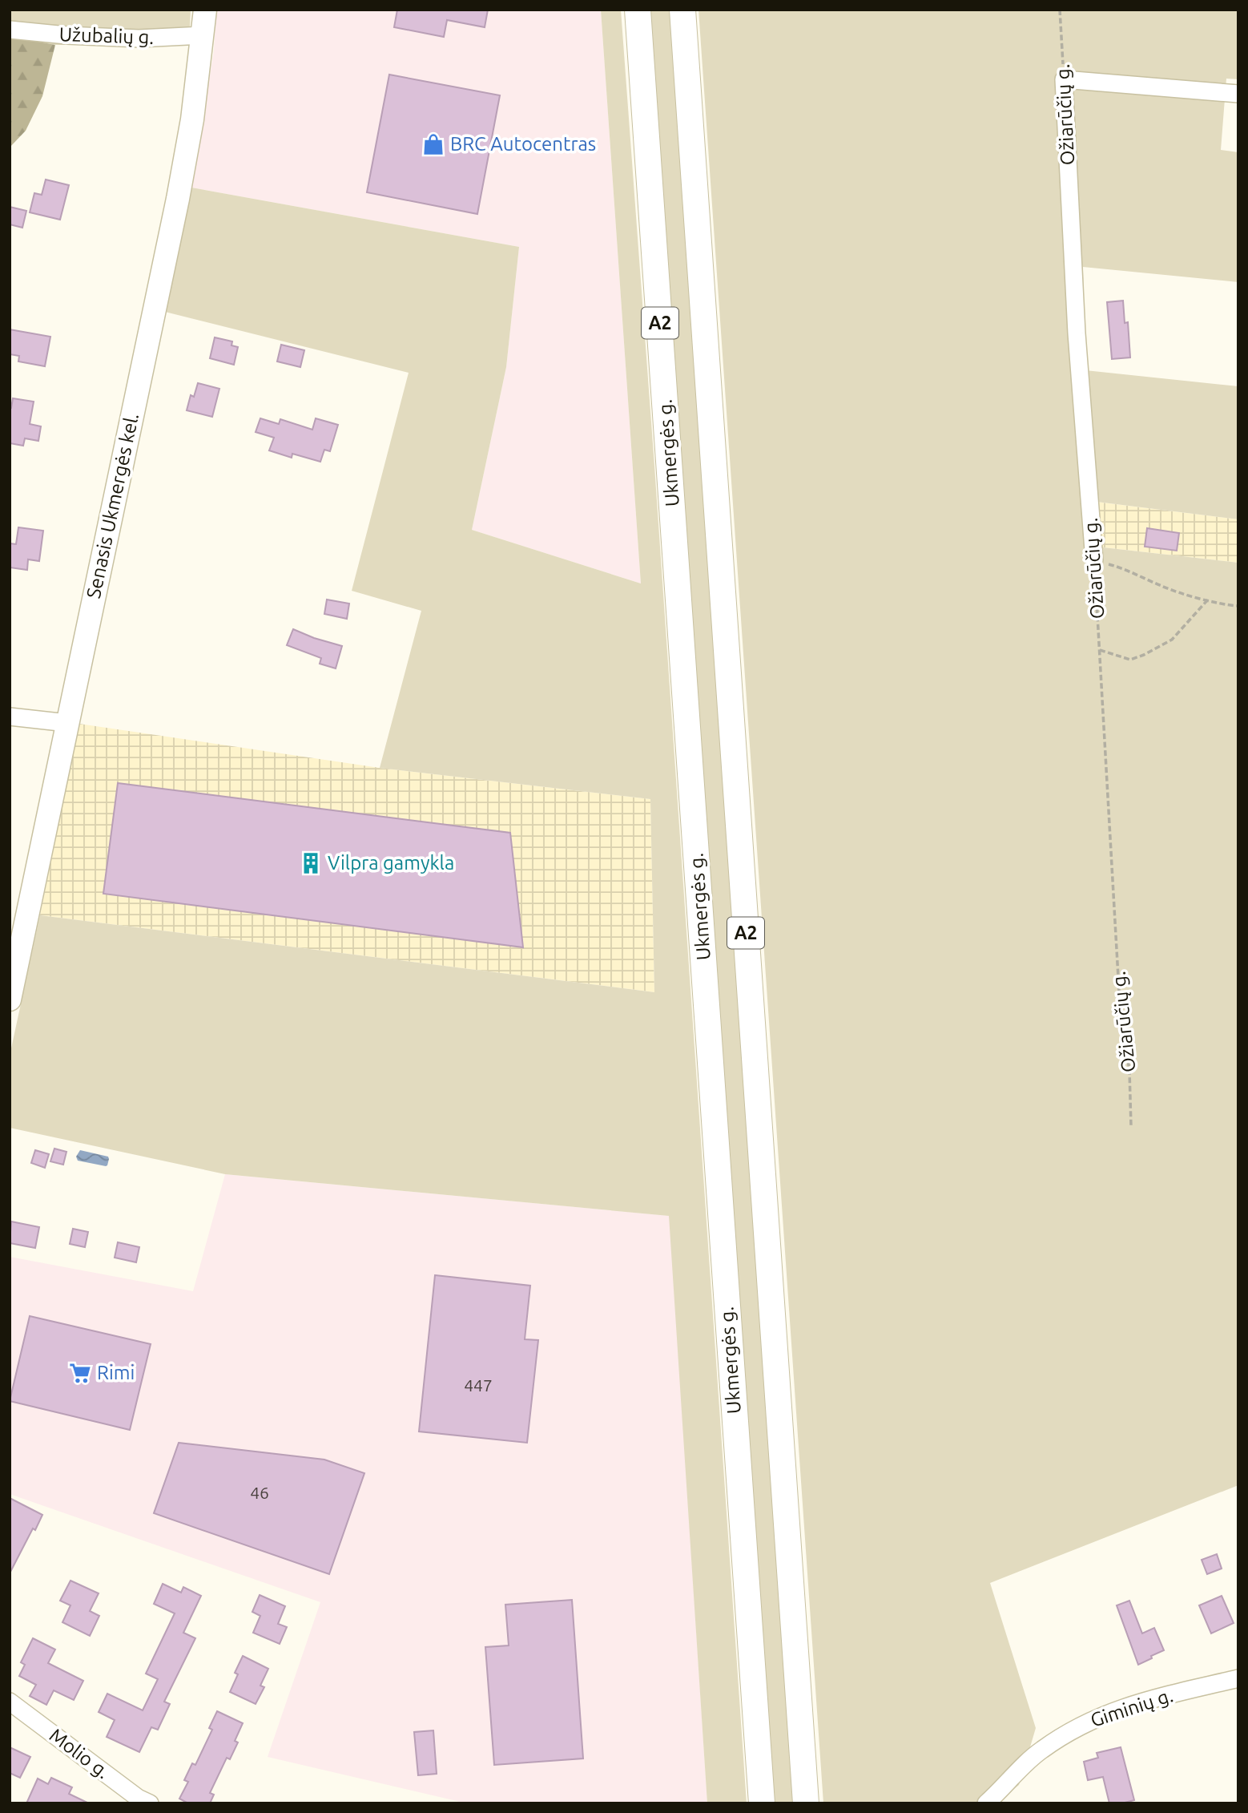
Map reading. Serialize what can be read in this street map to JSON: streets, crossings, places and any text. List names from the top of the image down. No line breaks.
{"streets":{"highway":["A2","Ukmergės g."],"main road":["Senasis Ukmergės kel."],"street":["Užubalių g.","Ožiarūčių g.","Giminių g.","Molio g."]},"crossings":[["Užubalių g.","Senasis Ukmergės kel."]],"places":{"shop":["BRC Autocentras"],"building":["Vilpra gamykla"],"supermarket":["Rimi"]},"house_numbers":["447","46"]}
